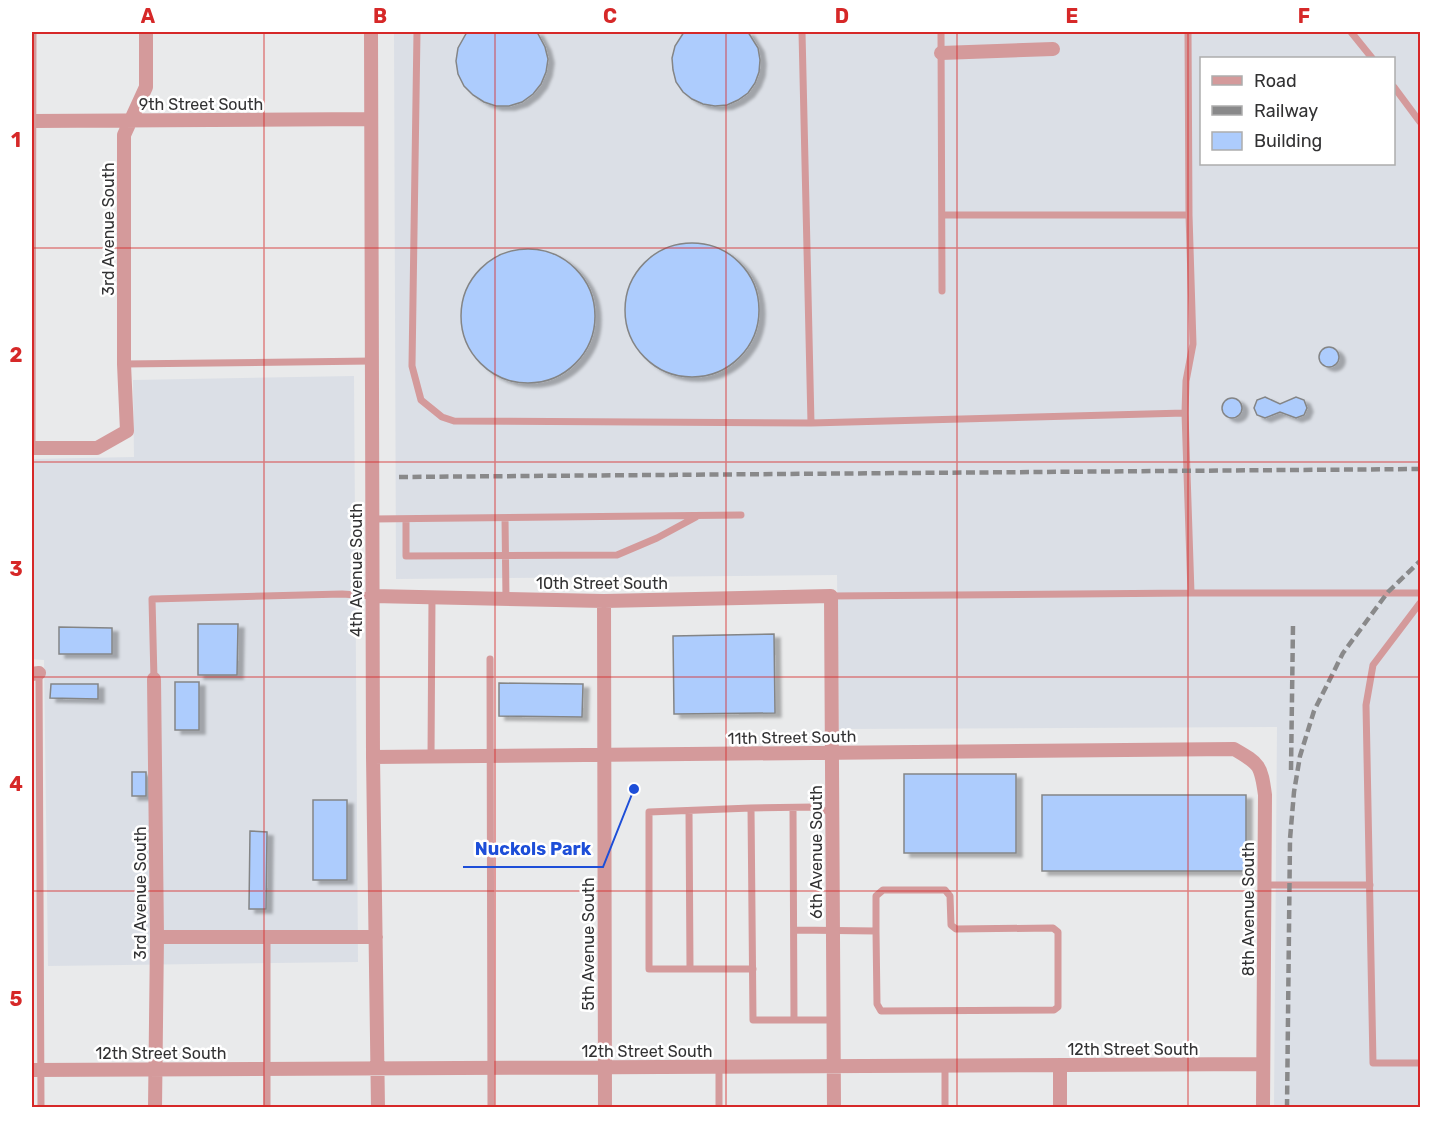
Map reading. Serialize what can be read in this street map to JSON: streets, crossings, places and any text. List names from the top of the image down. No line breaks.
{"streets":{"street":["9th Street South","3rd Avenue South","4th Avenue South","10th Street South","11th Street South","6th Avenue South","8th Avenue South","5th Avenue South","12th Street South"]},"crossings":[["9th Street South","3rd Avenue South"],["9th Street South","4th Avenue South"],["3rd Avenue South","12th Street South"],["4th Avenue South","10th Street South"],["4th Avenue South","11th Street South"],["4th Avenue South","12th Street South"],["10th Street South","6th Avenue South"],["10th Street South","5th Avenue South"],["11th Street South","6th Avenue South"],["11th Street South","8th Avenue South"],["11th Street South","5th Avenue South"],["6th Avenue South","12th Street South"],["8th Avenue South","12th Street South"],["5th Avenue South","12th Street South"]],"places":["Nuckols Park"],"legend":["Road","Railway","Building"],"grid":{"columns":["A","B","C","D","E","F"],"rows":["1","2","3","4","5"]}}
